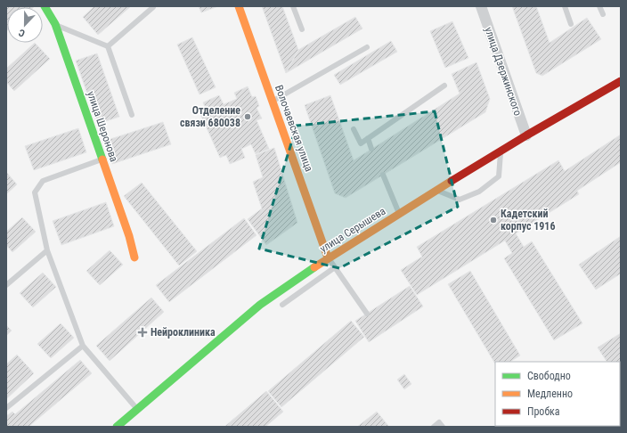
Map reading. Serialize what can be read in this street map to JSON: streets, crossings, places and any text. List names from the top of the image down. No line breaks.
{"streets":{"main road":["улица Шеронова","Волочаевская улица","улица Серышева"],"street":["улица Дзержинского"]},"crossings":[["улица Дзержинского","улица Серышева"],["Волочаевская улица","улица Серышева"]],"places":{"other":["Отделение связи 680038","Кадетский корпус 1916"],"health":["Нейроклиника"]},"legend":["Свободно","Медленно","Пробка"],"north":"bottom"}
